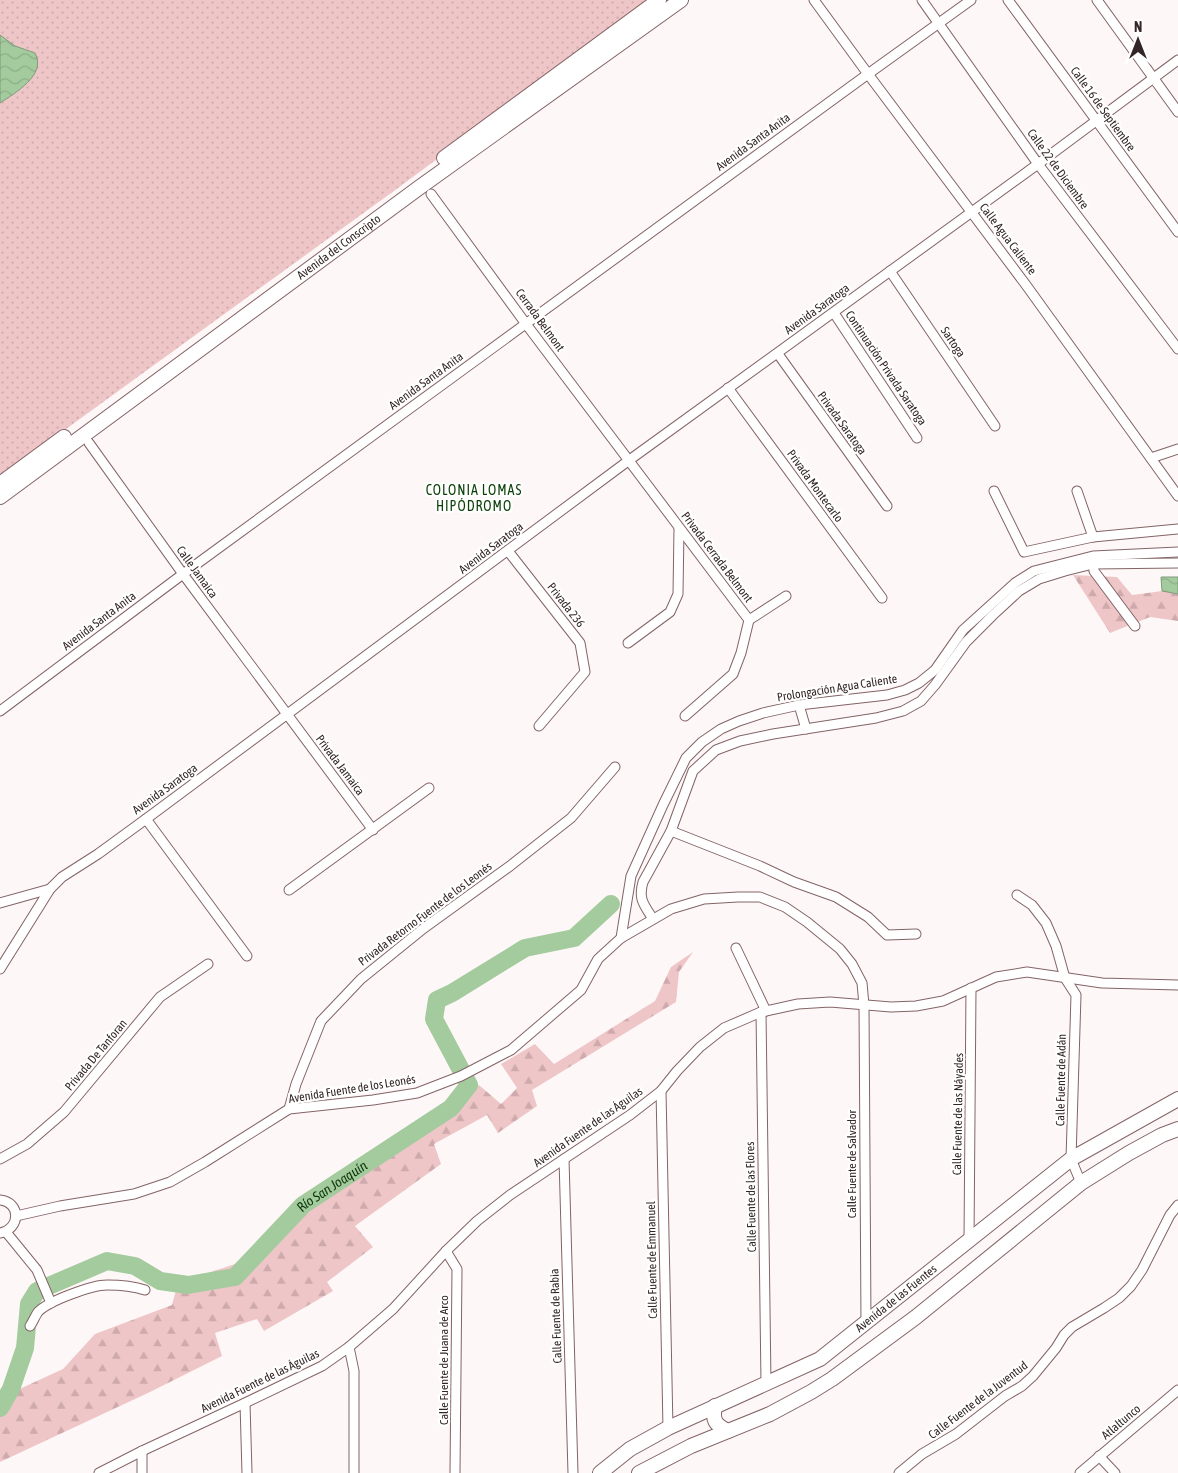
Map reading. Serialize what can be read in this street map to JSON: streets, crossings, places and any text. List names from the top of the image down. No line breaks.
{"streets":{"main road":["Avenida del Conscripto","Avenida de las Fuentes"],"street":["Calle 16 de Septiembre","Avenida Santa Anita","Calle 22 de Diciembre","Calle Agua Caliente","Avenida Saratoga","Cerrada Belmont","Sartoga","Continuación Privada Saratoga","Privada Saratoga","Privada Montecarlo","Privada Cerrada Belmont","Calle Jamaica","Privada 236","Prolongación Agua Caliente","Privada Jamaica","Privada Retorno Fuente de los Leonés","Privada De Tanforan","Calle Fuente de Adán","Avenida Fuente de los Leonés","Calle Fuente de las Náyades","Avenida Fuente de las Águilas","Calle Fuente de Salvador","Calle Fuente de las Flores","Calle Fuente de Emmanuel","Calle Fuente de Rabia","Calle Fuente de Juana de Arco","Calle Fuente de la Juventud","Atlaltunco"]},"crossings":[["Calle 16 de Septiembre","Avenida Saratoga"],["Avenida Santa Anita","Calle 22 de Diciembre"],["Avenida Santa Anita","Calle Agua Caliente"],["Avenida Santa Anita","Cerrada Belmont"],["Avenida Santa Anita","Calle Jamaica"],["Calle 22 de Diciembre","Avenida Saratoga"],["Calle Agua Caliente","Avenida Saratoga"],["Avenida Saratoga","Cerrada Belmont"],["Avenida Saratoga","Sartoga"],["Avenida Saratoga","Continuación Privada Saratoga"],["Avenida Saratoga","Privada Saratoga"],["Avenida Saratoga","Privada Montecarlo"],["Avenida Saratoga","Privada Cerrada Belmont"],["Avenida Saratoga","Calle Jamaica"],["Avenida Saratoga","Privada 236"],["Avenida Saratoga","Privada Jamaica"],["Cerrada Belmont","Privada Cerrada Belmont"],["Calle Jamaica","Privada Jamaica"],["Prolongación Agua Caliente","Avenida Fuente de los Leonés"],["Privada Retorno Fuente de los Leonés","Avenida Fuente de los Leonés"],["Calle Fuente de Adán","Avenida Fuente de las Águilas"],["Calle Fuente de Adán","Avenida de las Fuentes"],["Avenida Fuente de los Leonés","Avenida Fuente de las Águilas"],["Avenida Fuente de los Leonés","Calle Fuente de Salvador"],["Calle Fuente de las Náyades","Avenida Fuente de las Águilas"],["Calle Fuente de las Náyades","Avenida de las Fuentes"],["Avenida Fuente de las Águilas","Calle Fuente de Salvador"],["Avenida Fuente de las Águilas","Calle Fuente de las Flores"],["Avenida Fuente de las Águilas","Calle Fuente de Emmanuel"],["Avenida Fuente de las Águilas","Calle Fuente de Rabia"],["Avenida Fuente de las Águilas","Calle Fuente de Juana de Arco"],["Calle Fuente de Salvador","Avenida de las Fuentes"],["Calle Fuente de las Flores","Avenida de las Fuentes"],["Calle Fuente de Emmanuel","Avenida de las Fuentes"]],"districts":["COLONIA LOMAS HIPÓDROMO"],"water":["Río San Joaquín"],"north":"top"}
